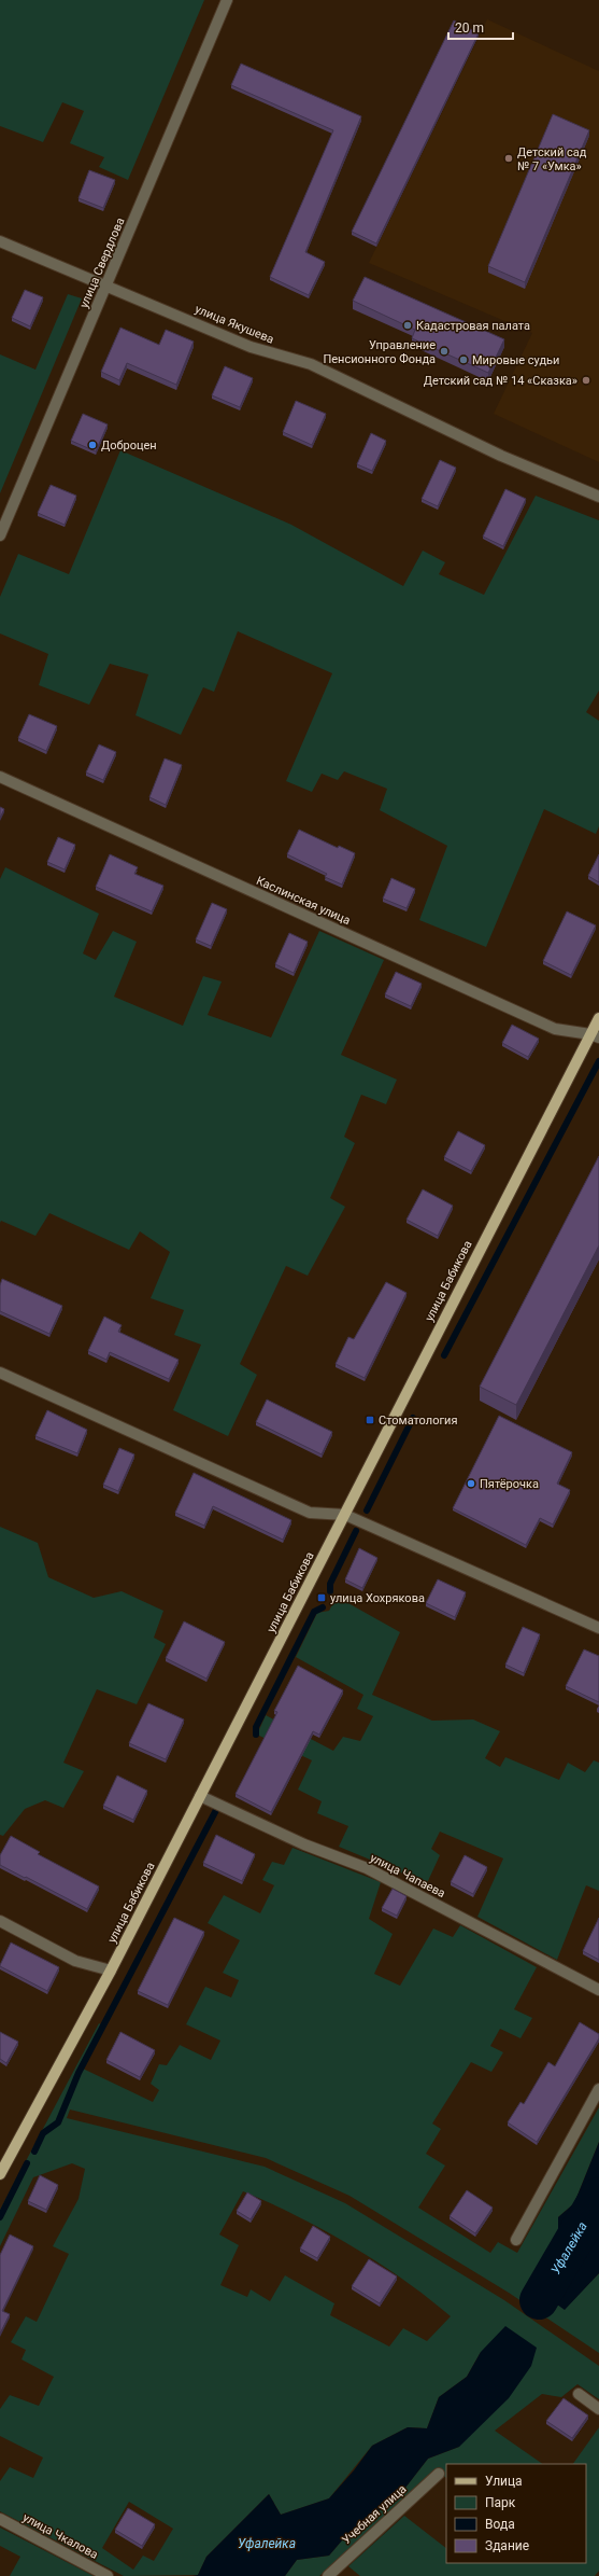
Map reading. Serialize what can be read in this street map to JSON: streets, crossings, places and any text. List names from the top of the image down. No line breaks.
{"streets":{"main road":["улица Бабикова"],"street":["улица Свердлова","улица Якушева","Каслинская улица","улица Чапаева","Учебная улица","улица Чкалова"]},"crossings":[["улица Свердлова","улица Якушева"],["Каслинская улица","улица Бабикова"],["улица Бабикова","улица Чапаева"]],"water":["Уфалейка"],"places":{"other":["Детский сад № 7 «Умка»","Кадастровая палата","Управление Пенсионного Фонда","Мировые судьи","Детский сад № 14 «Сказка»","Доброцен","Пятёрочка"],"transit":["Стоматология","улица Хохрякова"]},"legend":["Улица","Парк","Вода","Здание"],"scale_bar":"20 m"}
